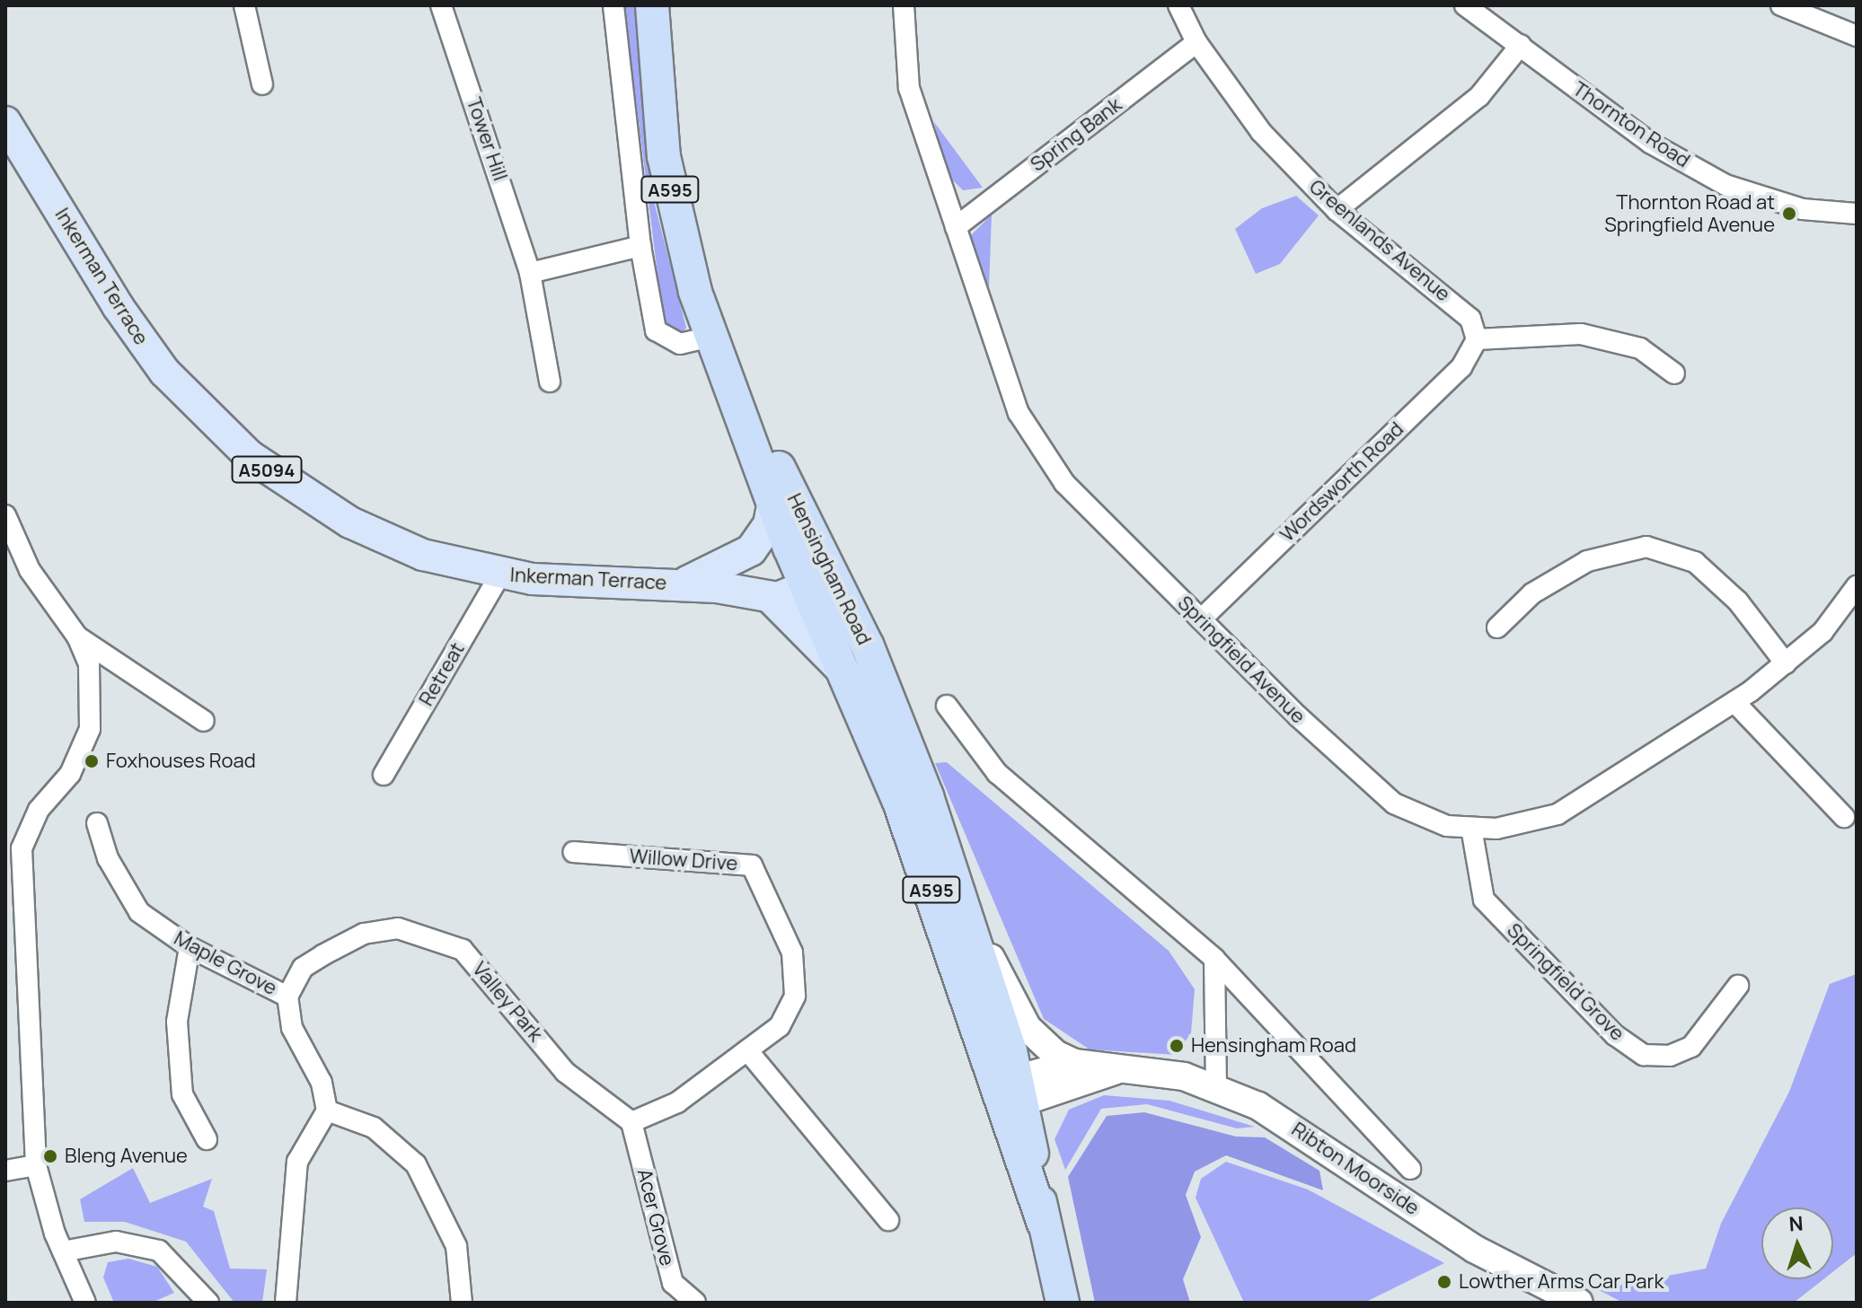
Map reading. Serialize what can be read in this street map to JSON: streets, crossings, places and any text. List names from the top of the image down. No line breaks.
{"streets":{"highway":["A595","Hensingham Road"],"main road":["Inkerman Terrace","A5094","Ribton Moorside"],"street":["Thornton Road","Spring Bank","Tower Hill","Greenlands Avenue","Wordsworth Road","Springfield Avenue","Retreat","Willow Drive","Maple Grove","Springfield Grove","Valley Park","Acer Grove"]},"crossings":[["Spring Bank","Greenlands Avenue"],["Spring Bank","Springfield Avenue"],["A595","Inkerman Terrace"],["A595","A5094"],["A595","Hensingham Road"],["Greenlands Avenue","Wordsworth Road"],["Inkerman Terrace","A5094"],["Inkerman Terrace","Retreat"],["A5094","Hensingham Road"],["Wordsworth Road","Springfield Avenue"],["Springfield Avenue","Springfield Grove"],["Maple Grove","Valley Park"],["Valley Park","Acer Grove"]],"places":["Thornton Road at Springfield Avenue","Foxhouses Road","Hensingham Road","Bleng Avenue","Lowther Arms Car Park"],"north":"top"}
